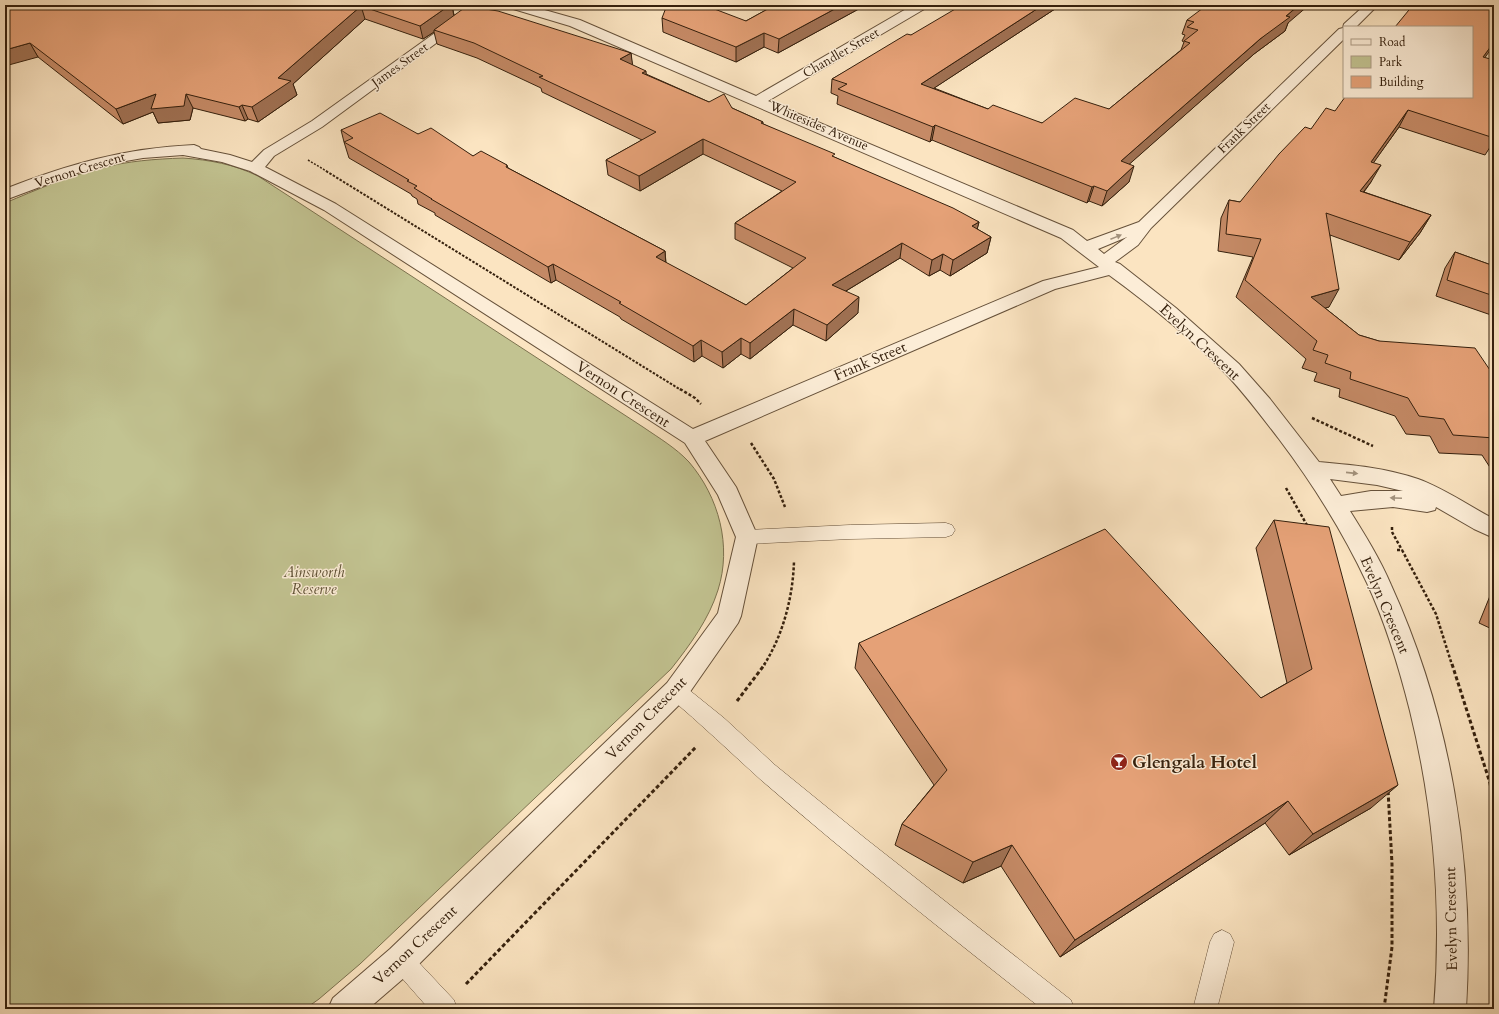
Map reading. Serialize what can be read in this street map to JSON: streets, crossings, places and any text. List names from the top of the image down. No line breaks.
{"streets":{"street":["Chandler Street","James Street","Whitesides Avenue","Frank Street","Vernon Crescent","Evelyn Crescent"]},"crossings":[["Chandler Street","Whitesides Avenue"],["James Street","Vernon Crescent"],["Whitesides Avenue","Frank Street"],["Whitesides Avenue","Evelyn Crescent"],["Frank Street","Vernon Crescent"],["Frank Street","Evelyn Crescent"]],"parks":["Ainsworth Reserve"],"places":{"bar":["Glengala Hotel"]},"legend":["Road","Park","Building"]}
